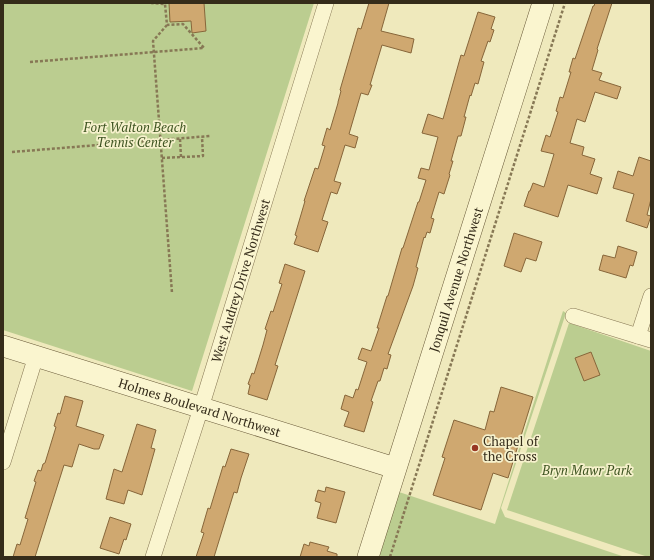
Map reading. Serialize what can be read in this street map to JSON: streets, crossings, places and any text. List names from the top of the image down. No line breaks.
{"streets":{"street":["West Audrey Drive Northwest","Jonquil Avenue Northwest","Holmes Boulevard Northwest"]},"crossings":[["West Audrey Drive Northwest","Holmes Boulevard Northwest"],["Jonquil Avenue Northwest","Holmes Boulevard Northwest"]],"parks":["Fort Walton Beach Tennis Center","Bryn Mawr Park"],"places":["Chapel of the Cross"]}
